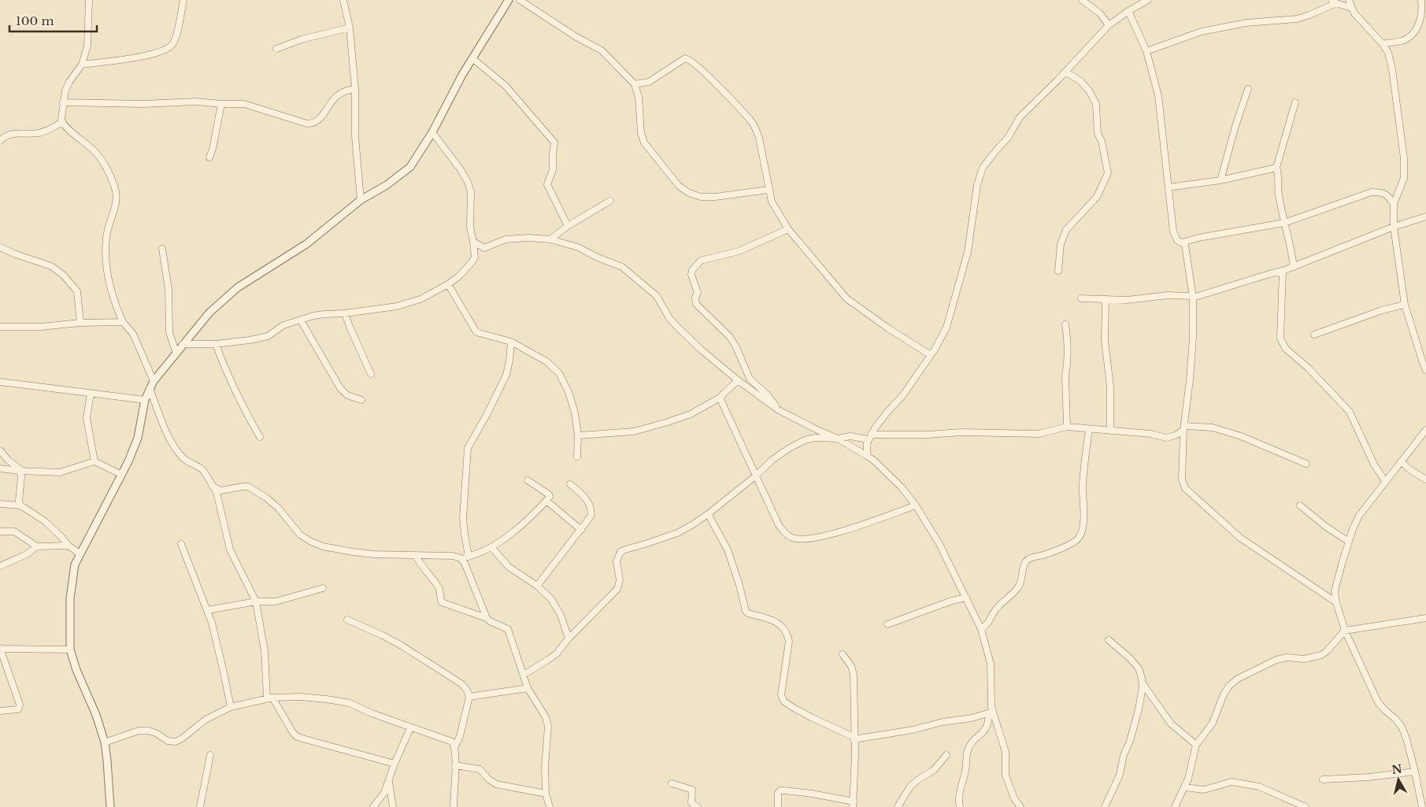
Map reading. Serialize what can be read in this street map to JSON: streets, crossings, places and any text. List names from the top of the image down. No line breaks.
{"scale_bar":"100 m","north":"top"}
